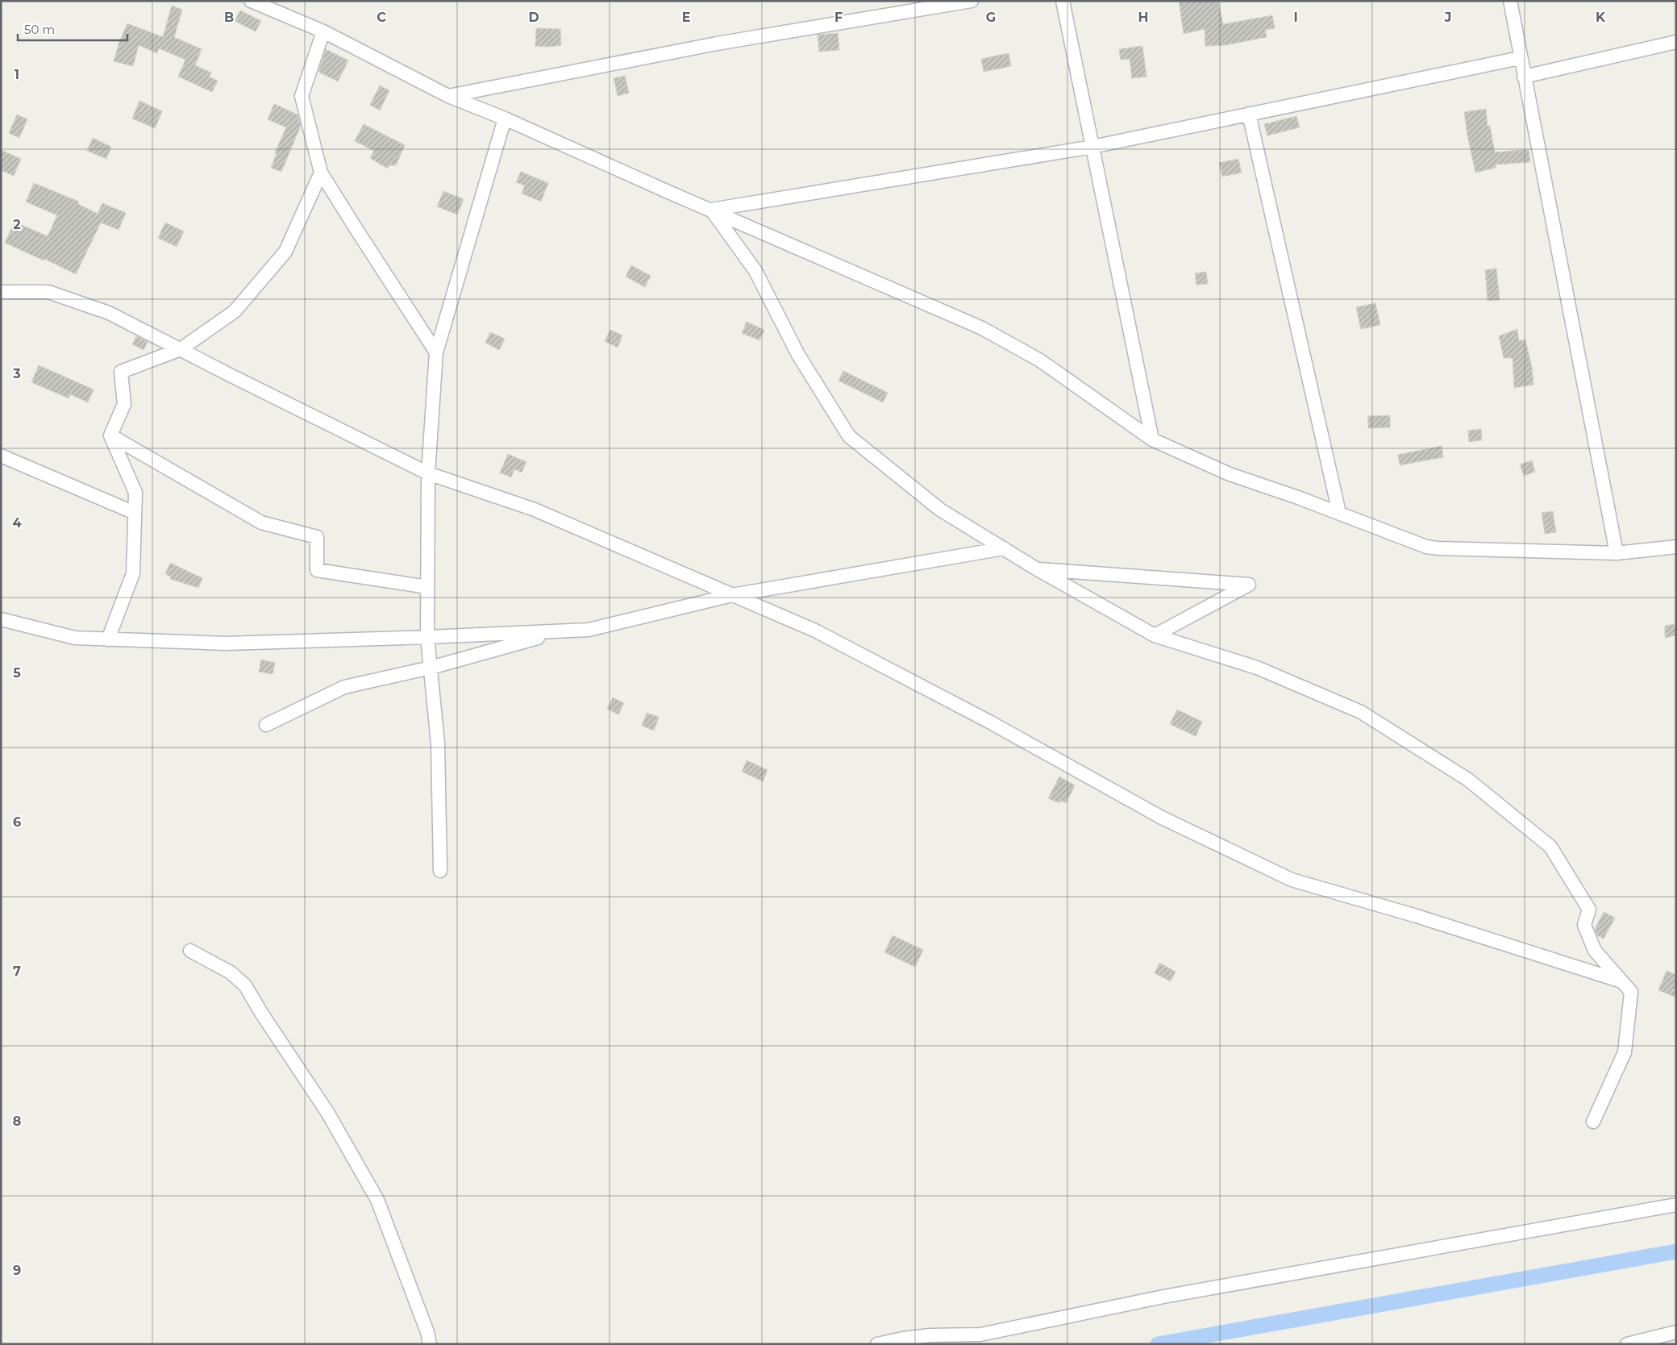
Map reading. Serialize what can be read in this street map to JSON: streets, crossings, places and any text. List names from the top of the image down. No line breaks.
{"scale_bar":"50 m","grid":{"columns":["B","C","D","E","F","G","H","I","J","K"],"rows":["1","2","3","4","5","6","7","8","9"]}}
